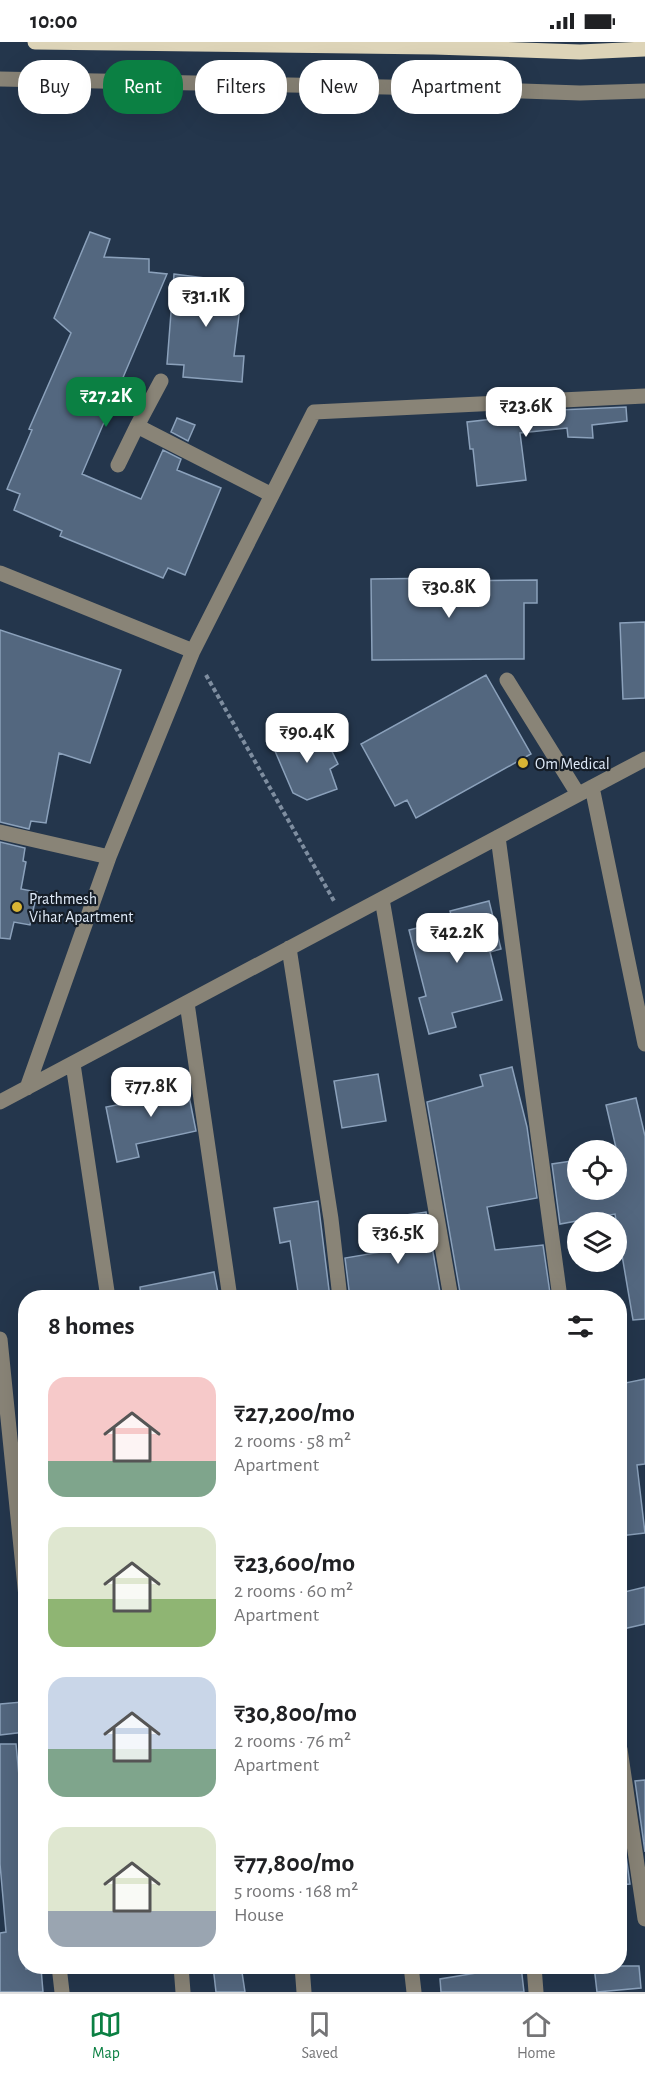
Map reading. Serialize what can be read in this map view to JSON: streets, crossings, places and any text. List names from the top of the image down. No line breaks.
{"places":["Om Medical","Prathmesh Vihar Apartment"],"page":{"status":"10:00","chip":["Buy","Rent","Filters","New","Apartment"],"price":["₹31.1K","₹27.2K","₹23.6K","₹30.8K","₹90.4K","₹42.2K","₹77.8K","₹36.5K"],"heading":"8 homes","list":[{"name":"₹27,200/mo","note":"2 rooms · 58 m² · Apartment"},{"name":"₹23,600/mo","note":"2 rooms · 60 m² · Apartment"},{"name":"₹30,800/mo","note":"2 rooms · 76 m² · Apartment"},{"name":"₹77,800/mo","note":"5 rooms · 168 m² · House"}],"tabs":["Map","Saved","Home"]}}
